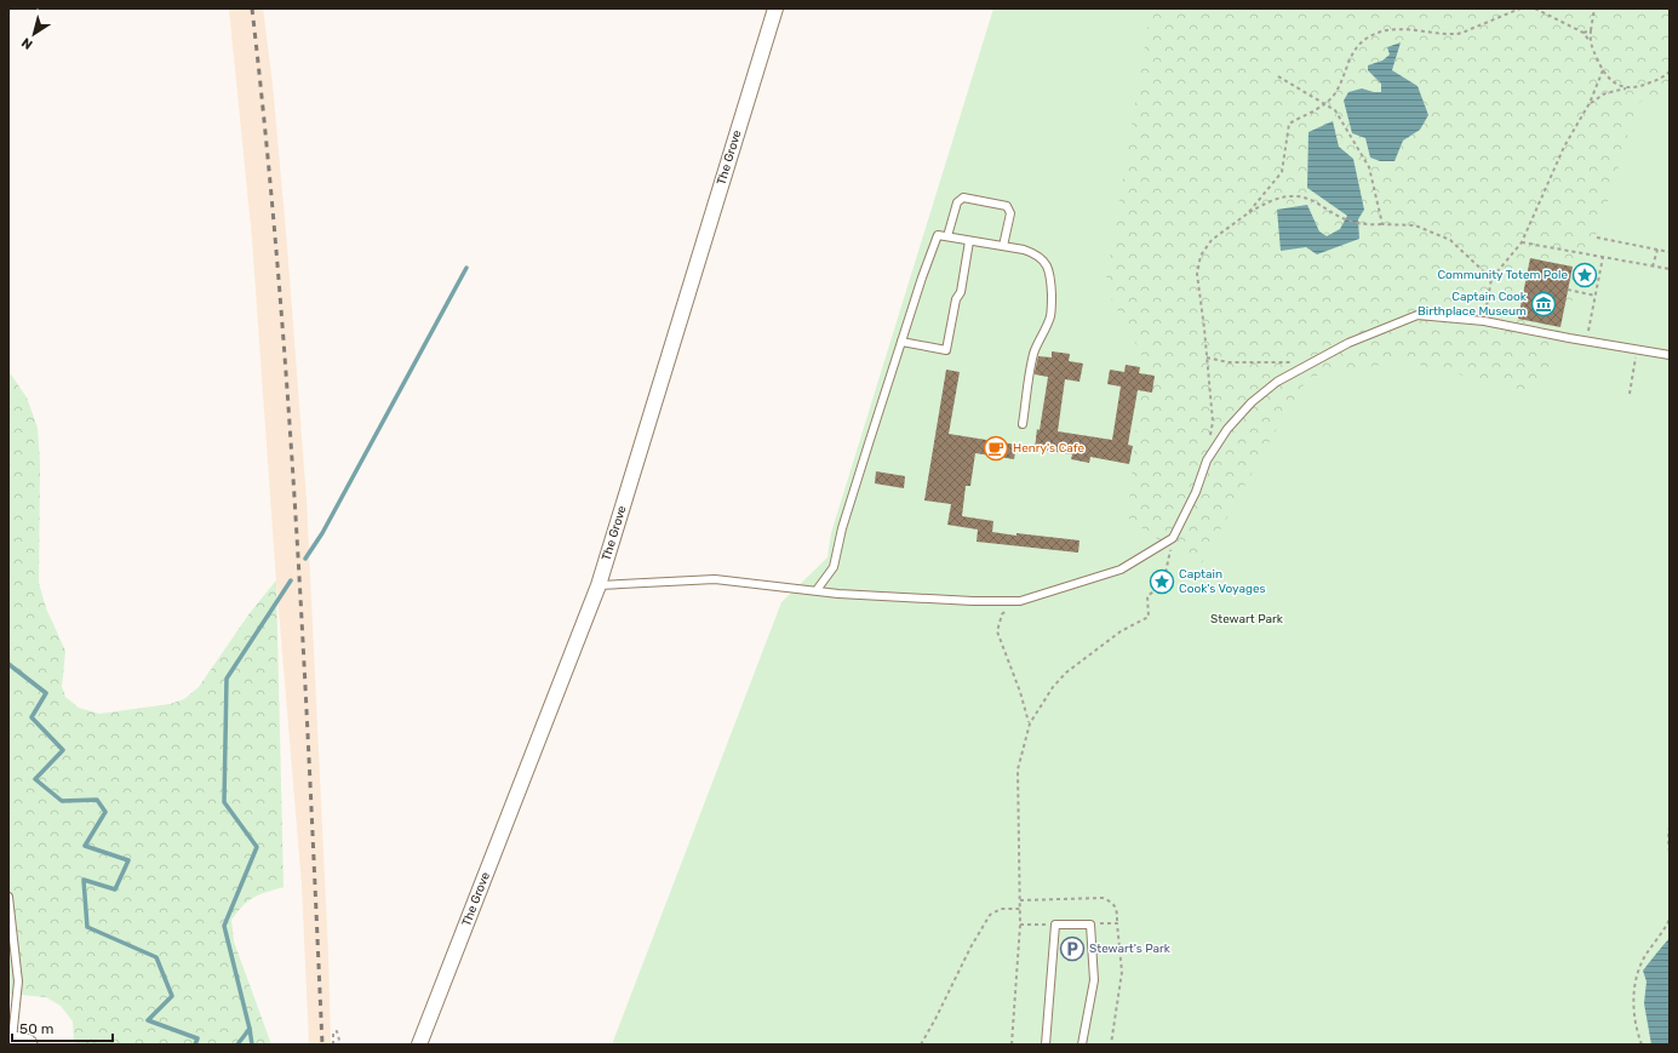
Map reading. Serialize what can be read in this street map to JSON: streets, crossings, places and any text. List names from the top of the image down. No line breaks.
{"streets":{"street":["The Grove"]},"parks":["Stewart Park"],"places":{"place":["Community Totem Pole","Captain Cook's Voyages"],"museum":["Captain Cook Birthplace Museum"],"cafe":["Henry's Cafe"],"parking":["Stewart's Park"]},"scale_bar":"50 m","north":"bottom left"}
